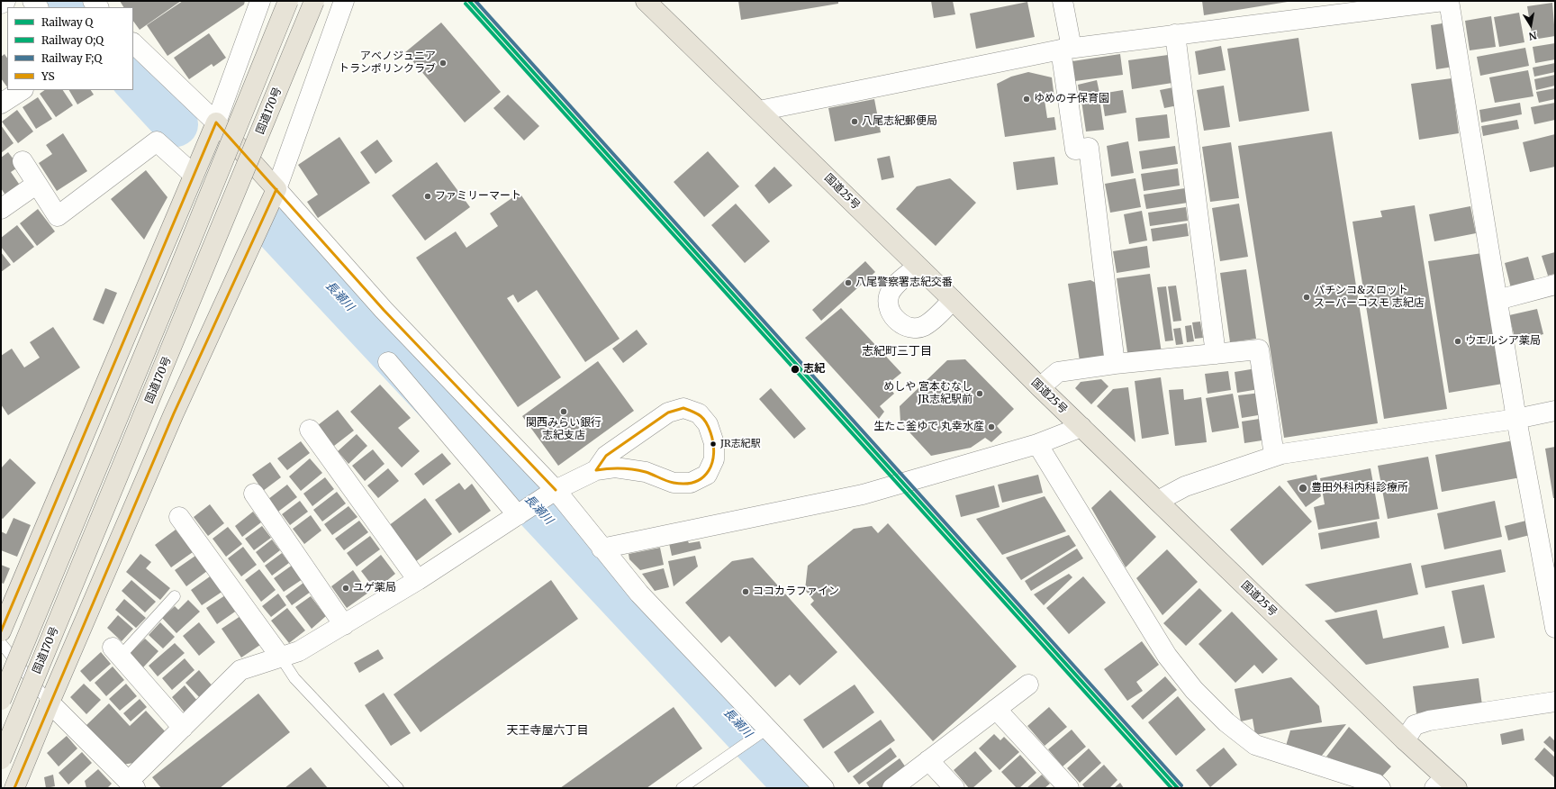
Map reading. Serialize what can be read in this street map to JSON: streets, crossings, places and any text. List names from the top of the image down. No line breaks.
{"streets":{"highway":["国道170号","国道25号"]},"districts":["志紀町三丁目","天王寺屋六丁目"],"water":["長瀬川"],"places":["アベノジュニア トランポリンクラブ","ゆめの子保育園","八尾志紀郵便局","ファミリーマート","八尾警察署志紀交番","パチンコ&スロット スーパーコスモ 志紀店","ウエルシア薬局","志紀","めしや 宮本むなし JR志紀駅前","関西みらい銀行 志紀支店","生たこ釜ゆで 丸幸水産","JR志紀駅","豊田外科内科診療所","ユゲ薬局","ココカラファイン"],"lines":["rail line Q","rail line F;Q","rail line O;Q","transit line YS"],"legend":["Railway Q","Railway O;Q","Railway F;Q","YS"],"north":"bottom"}
